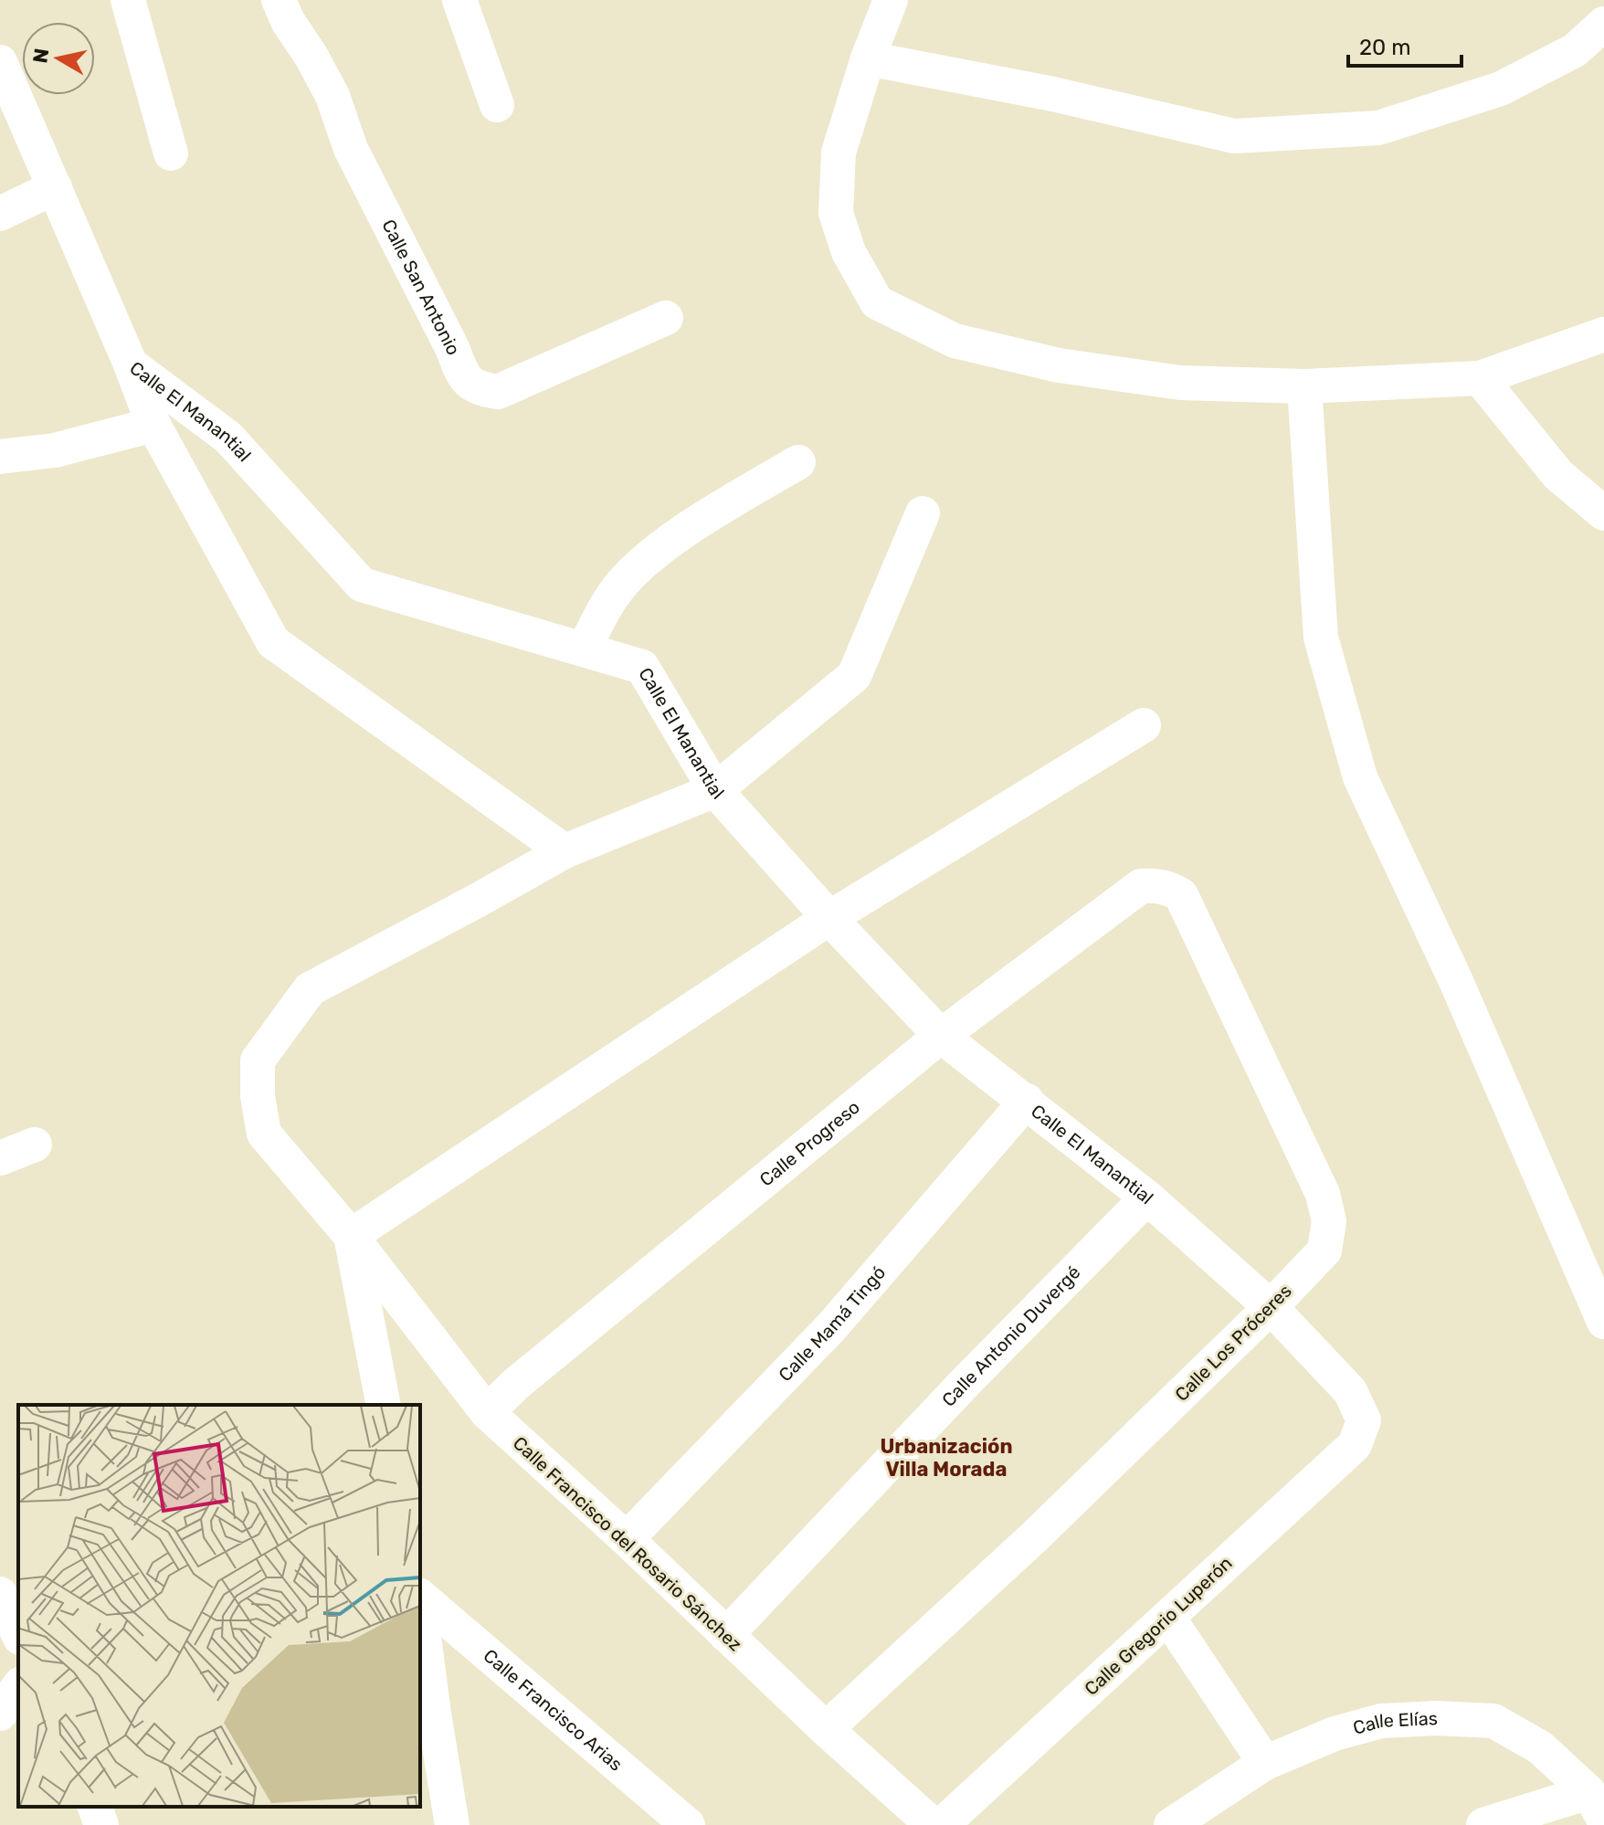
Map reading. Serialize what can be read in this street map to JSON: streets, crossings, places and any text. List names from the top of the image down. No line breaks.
{"streets":{"street":["Calle San Antonio","Calle El Manantial","Calle Progreso","Calle Mamá Tingó","Calle Antonio Duvergé","Calle Los Próceres","Calle Francisco del Rosario Sánchez","Calle Gregorio Luperón","Calle Francisco Arias","Calle Elías"]},"crossings":[["Calle El Manantial","Calle Progreso"],["Calle El Manantial","Calle Mamá Tingó"],["Calle El Manantial","Calle Antonio Duvergé"],["Calle El Manantial","Calle Los Próceres"],["Calle El Manantial","Calle Gregorio Luperón"],["Calle Progreso","Calle Los Próceres"],["Calle Progreso","Calle Francisco del Rosario Sánchez"],["Calle Mamá Tingó","Calle Francisco del Rosario Sánchez"],["Calle Antonio Duvergé","Calle Francisco del Rosario Sánchez"],["Calle Los Próceres","Calle Francisco del Rosario Sánchez"]],"districts":["Urbanización Villa Morada"],"scale_bar":"20 m","north":"left"}
